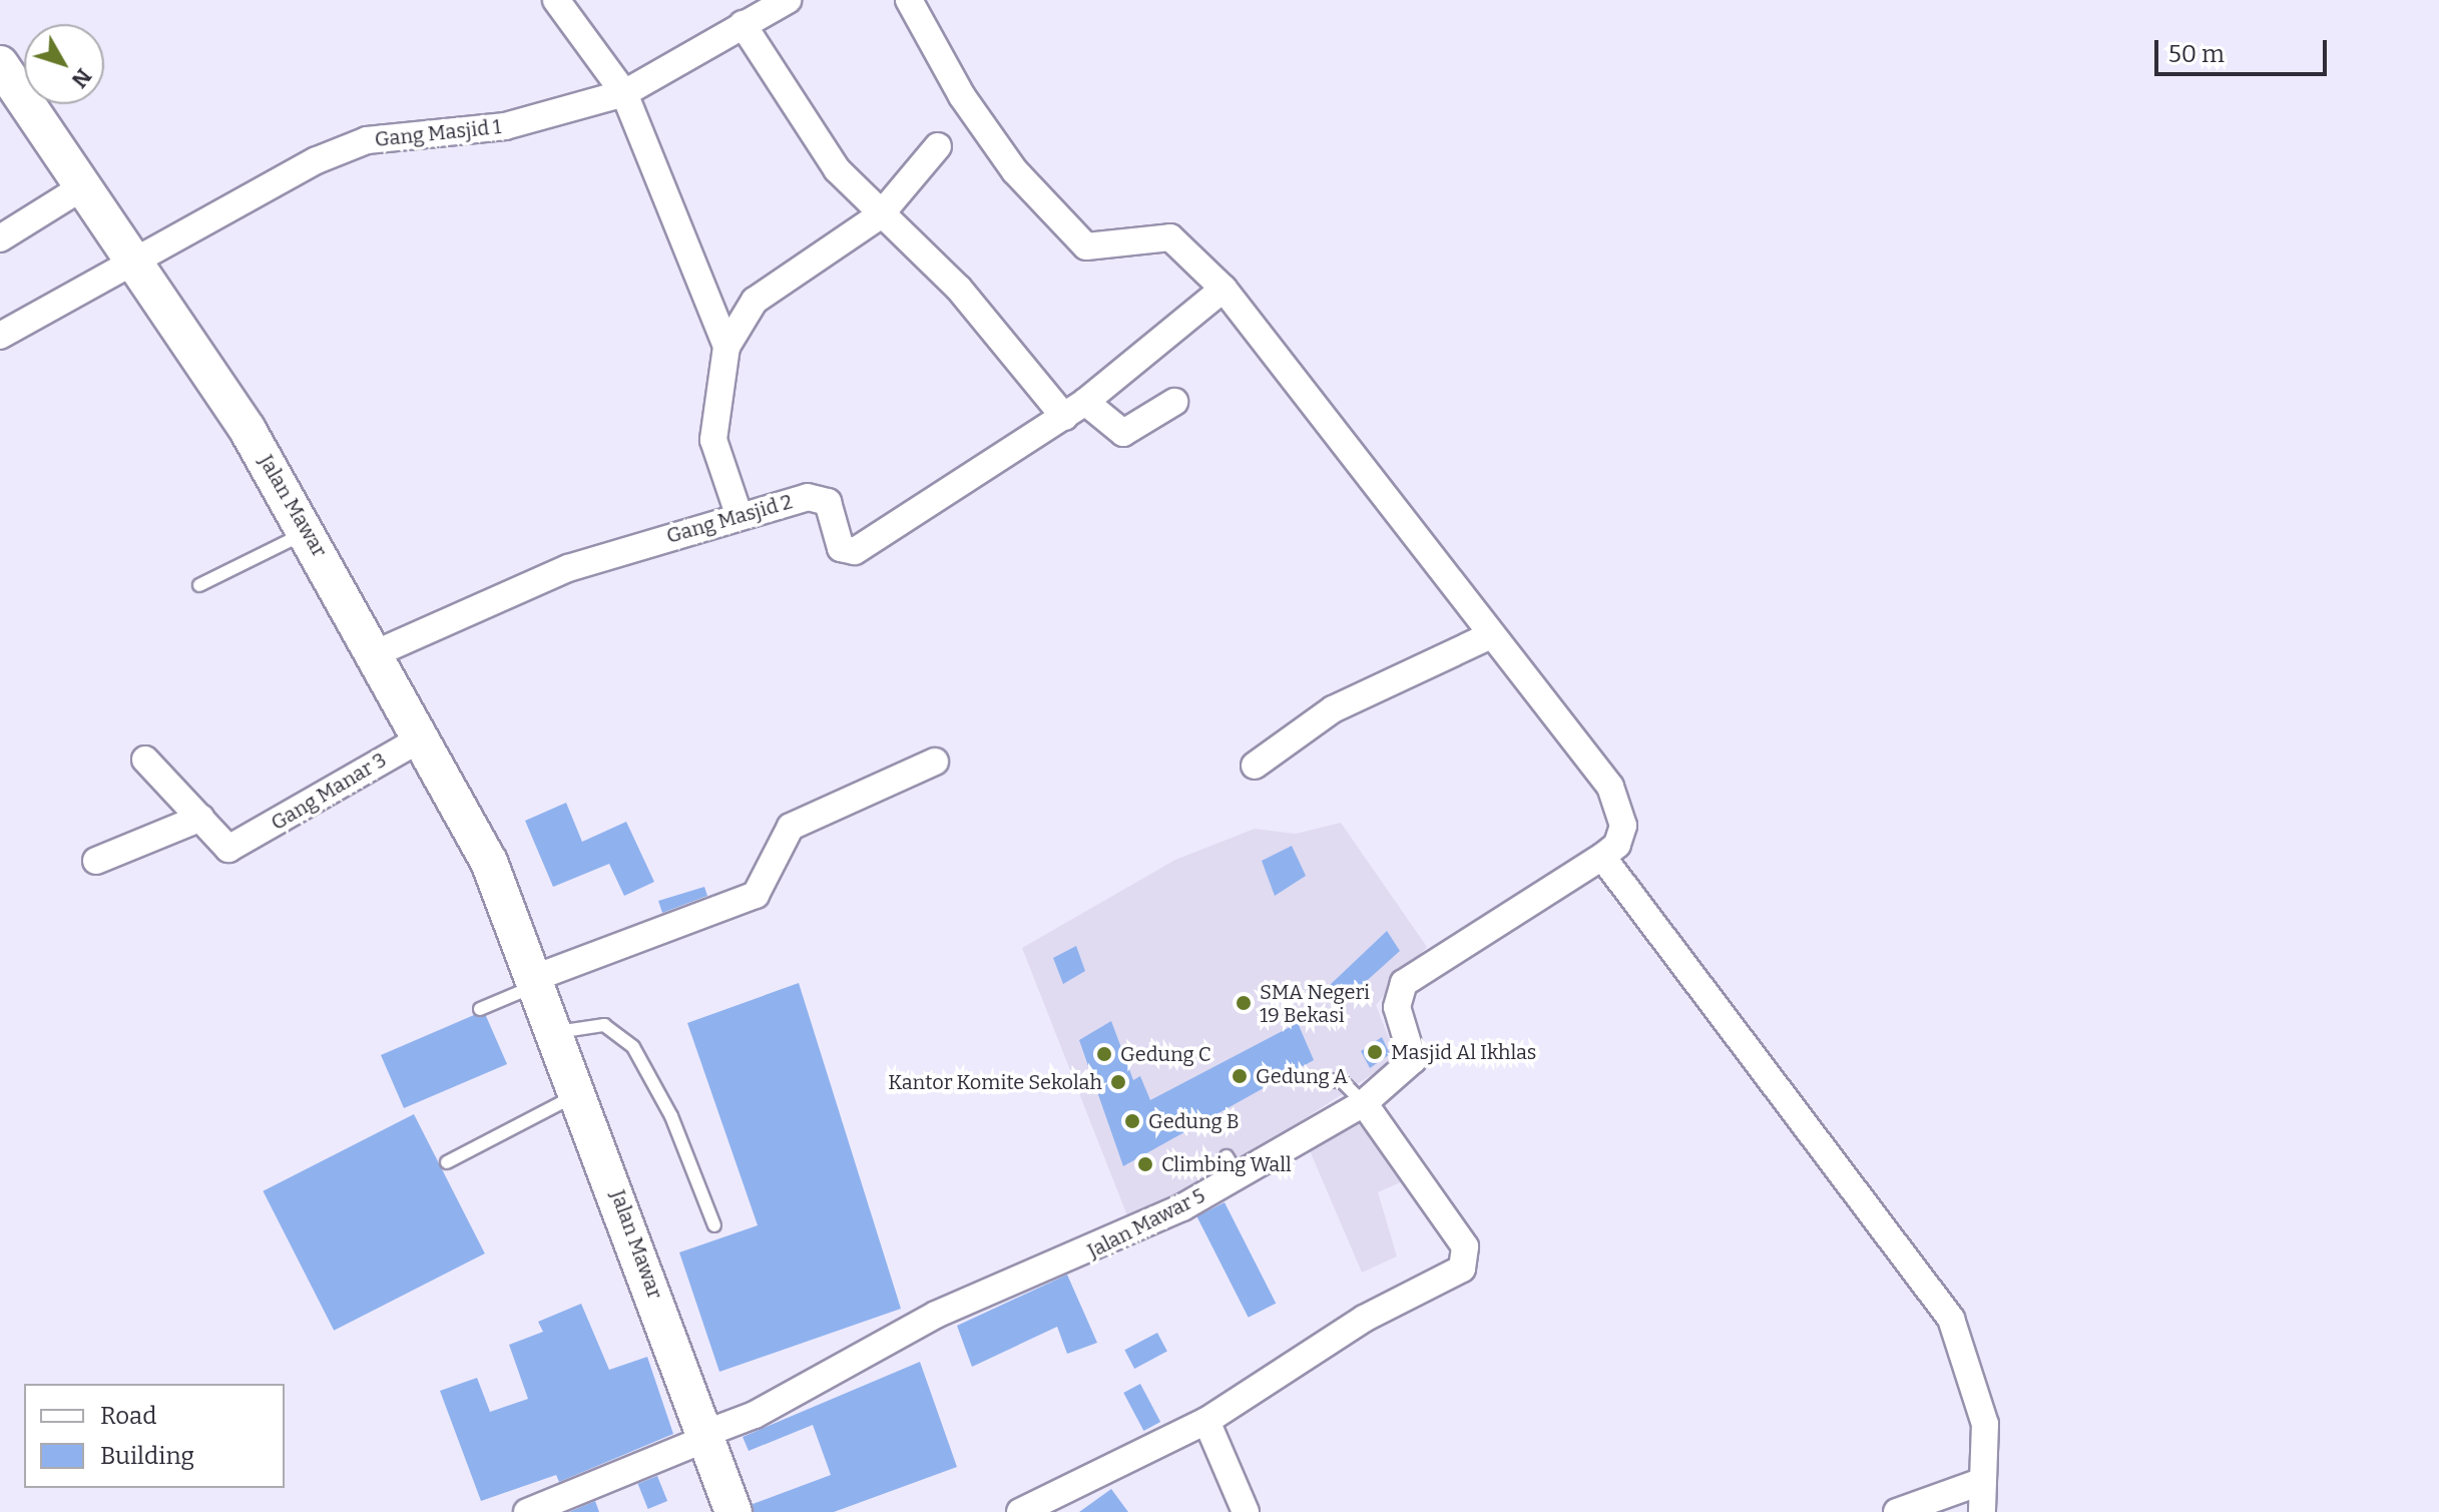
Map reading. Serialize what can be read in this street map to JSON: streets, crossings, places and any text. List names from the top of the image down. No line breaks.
{"streets":{"street":["Gang Masjid 1","Jalan Mawar","Gang Masjid 2","Gang Manar 3","Jalan Mawar 5"]},"crossings":[["Gang Masjid 1","Jalan Mawar"],["Jalan Mawar","Gang Masjid 2"],["Jalan Mawar","Gang Manar 3"],["Jalan Mawar","Jalan Mawar 5"]],"places":["SMA Negeri 19 Bekasi","Masjid Al Ikhlas","Gedung C","Gedung A","Kantor Komite Sekolah","Gedung B","Climbing Wall"],"legend":["Road","Building"],"scale_bar":"50 m","north":"bottom right"}
